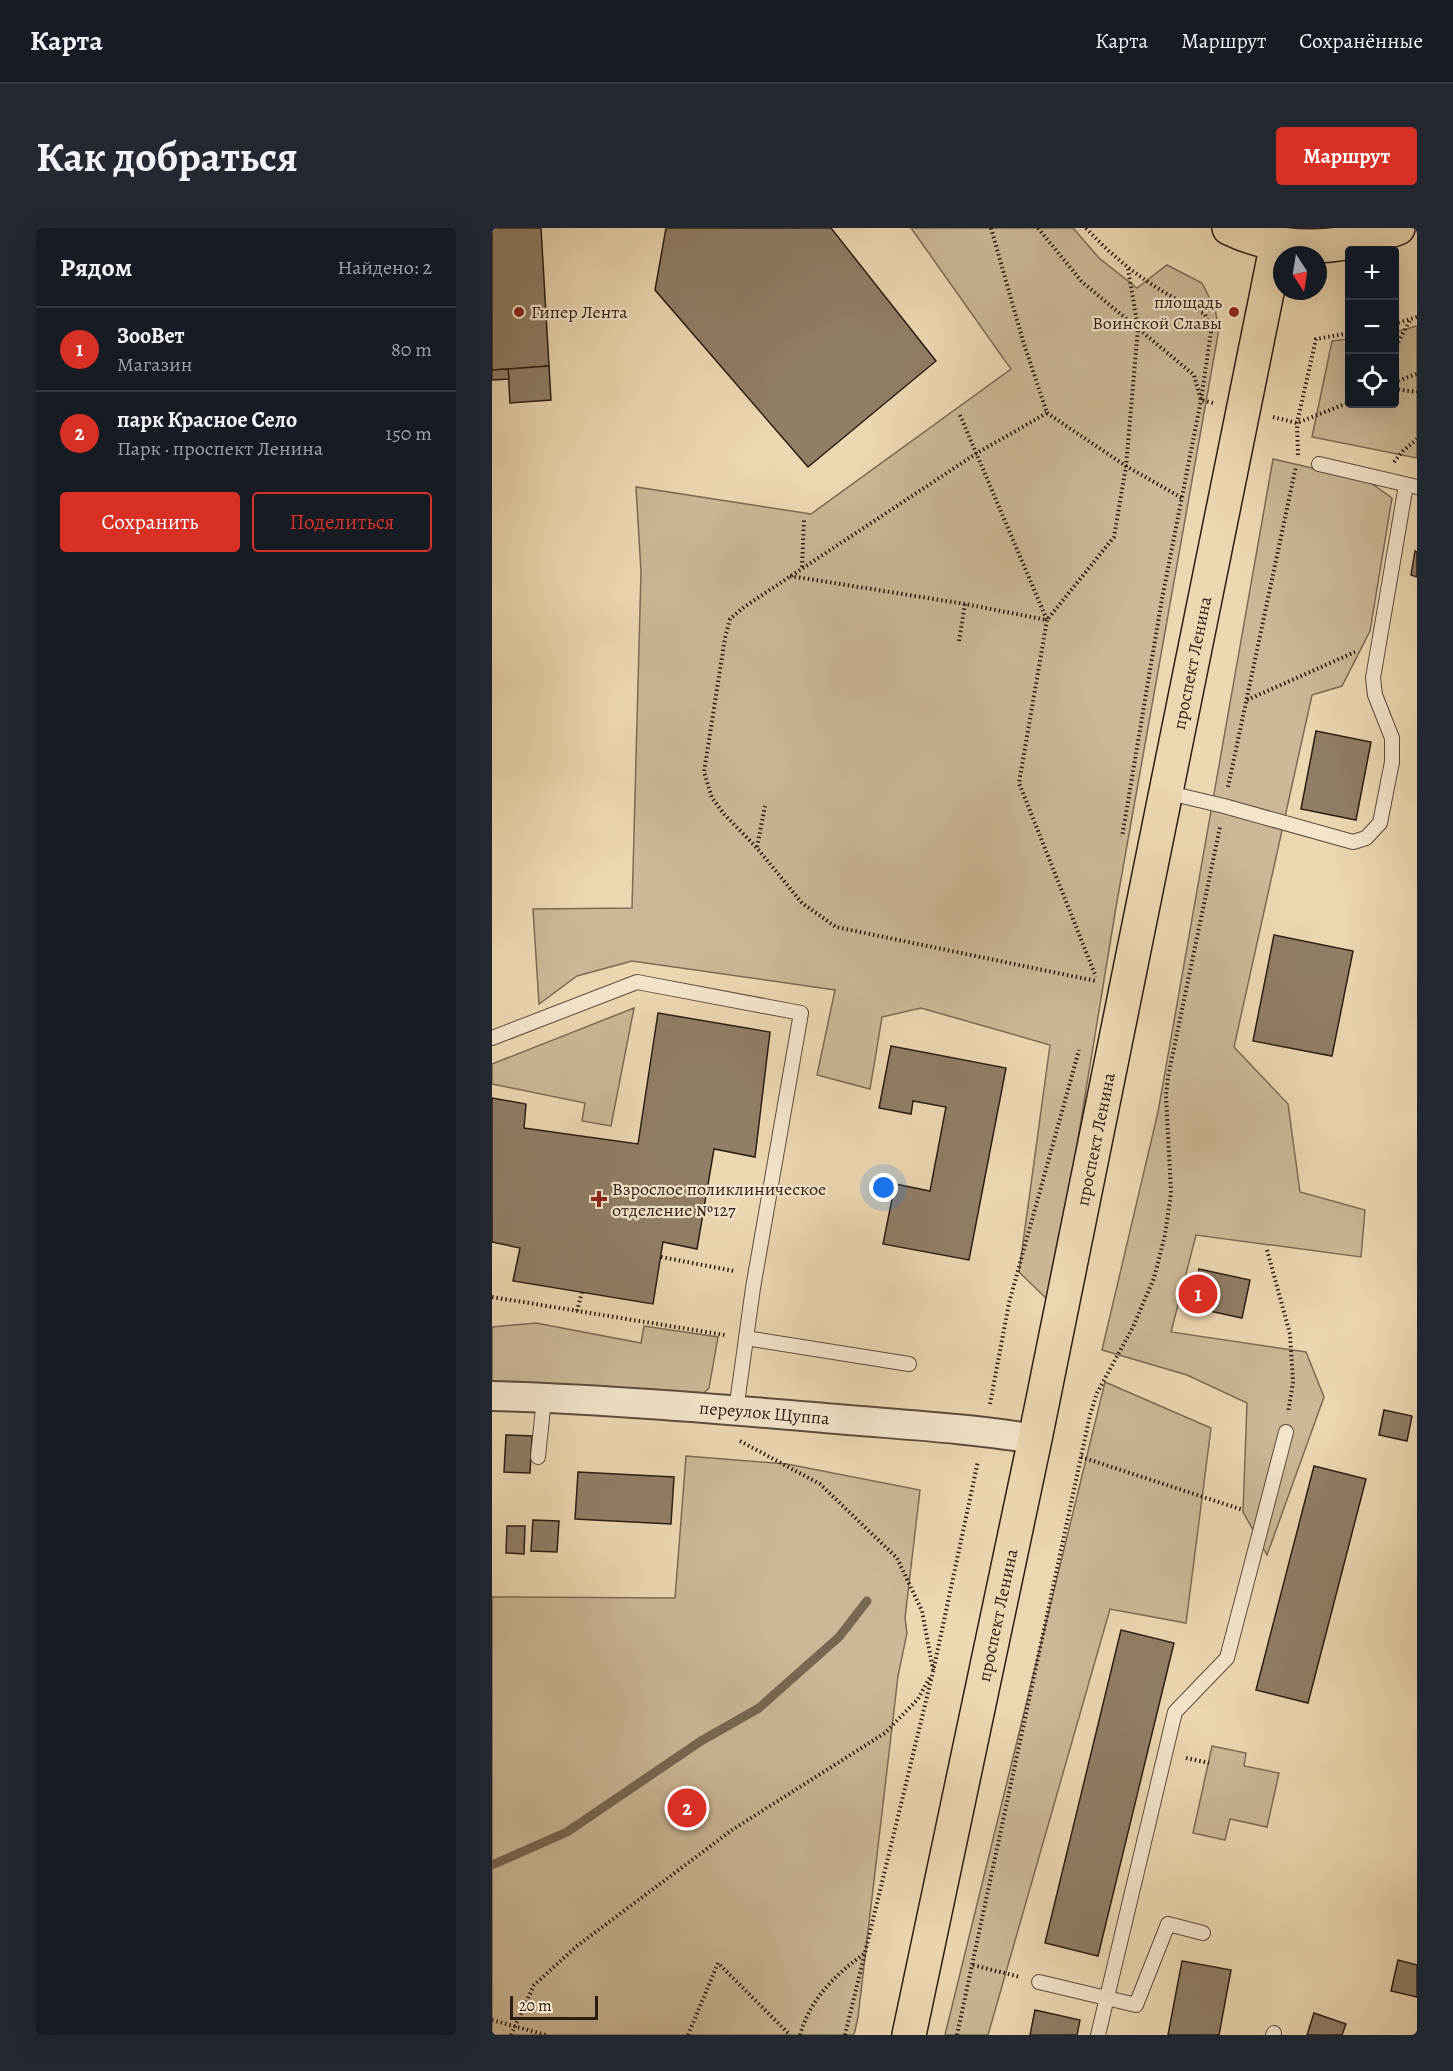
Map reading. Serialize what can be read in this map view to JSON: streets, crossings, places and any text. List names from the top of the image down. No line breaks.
{"streets":{"main road":["проспект Ленина"],"street":["переулок Щуппа"]},"crossings":[["проспект Ленина","переулок Щуппа"]],"places":{"other":["Гипер Лента","площадь Воинской Славы"],"health":["Взрослое поликлиническое отделение №127"]},"scale_bar":"20 m","north":"bottom","page":{"header":"Карта","nav":["Карта","Маршрут","Сохранённые"],"buttons":["Маршрут",["Сохранить","Поделиться"]],"title":"Как добраться","heading":["Рядом","Найдено: 2"],"map_buttons":["+","−"],"list":[{"mark":"1","name":"ЗооВет","note":"Магазин","value":"80 m"},{"mark":"2","name":"парк Красное Село","note":"Парк · проспект Ленина","value":"150 m"}],"pins":["1","2"],"scale":"20 m"}}
